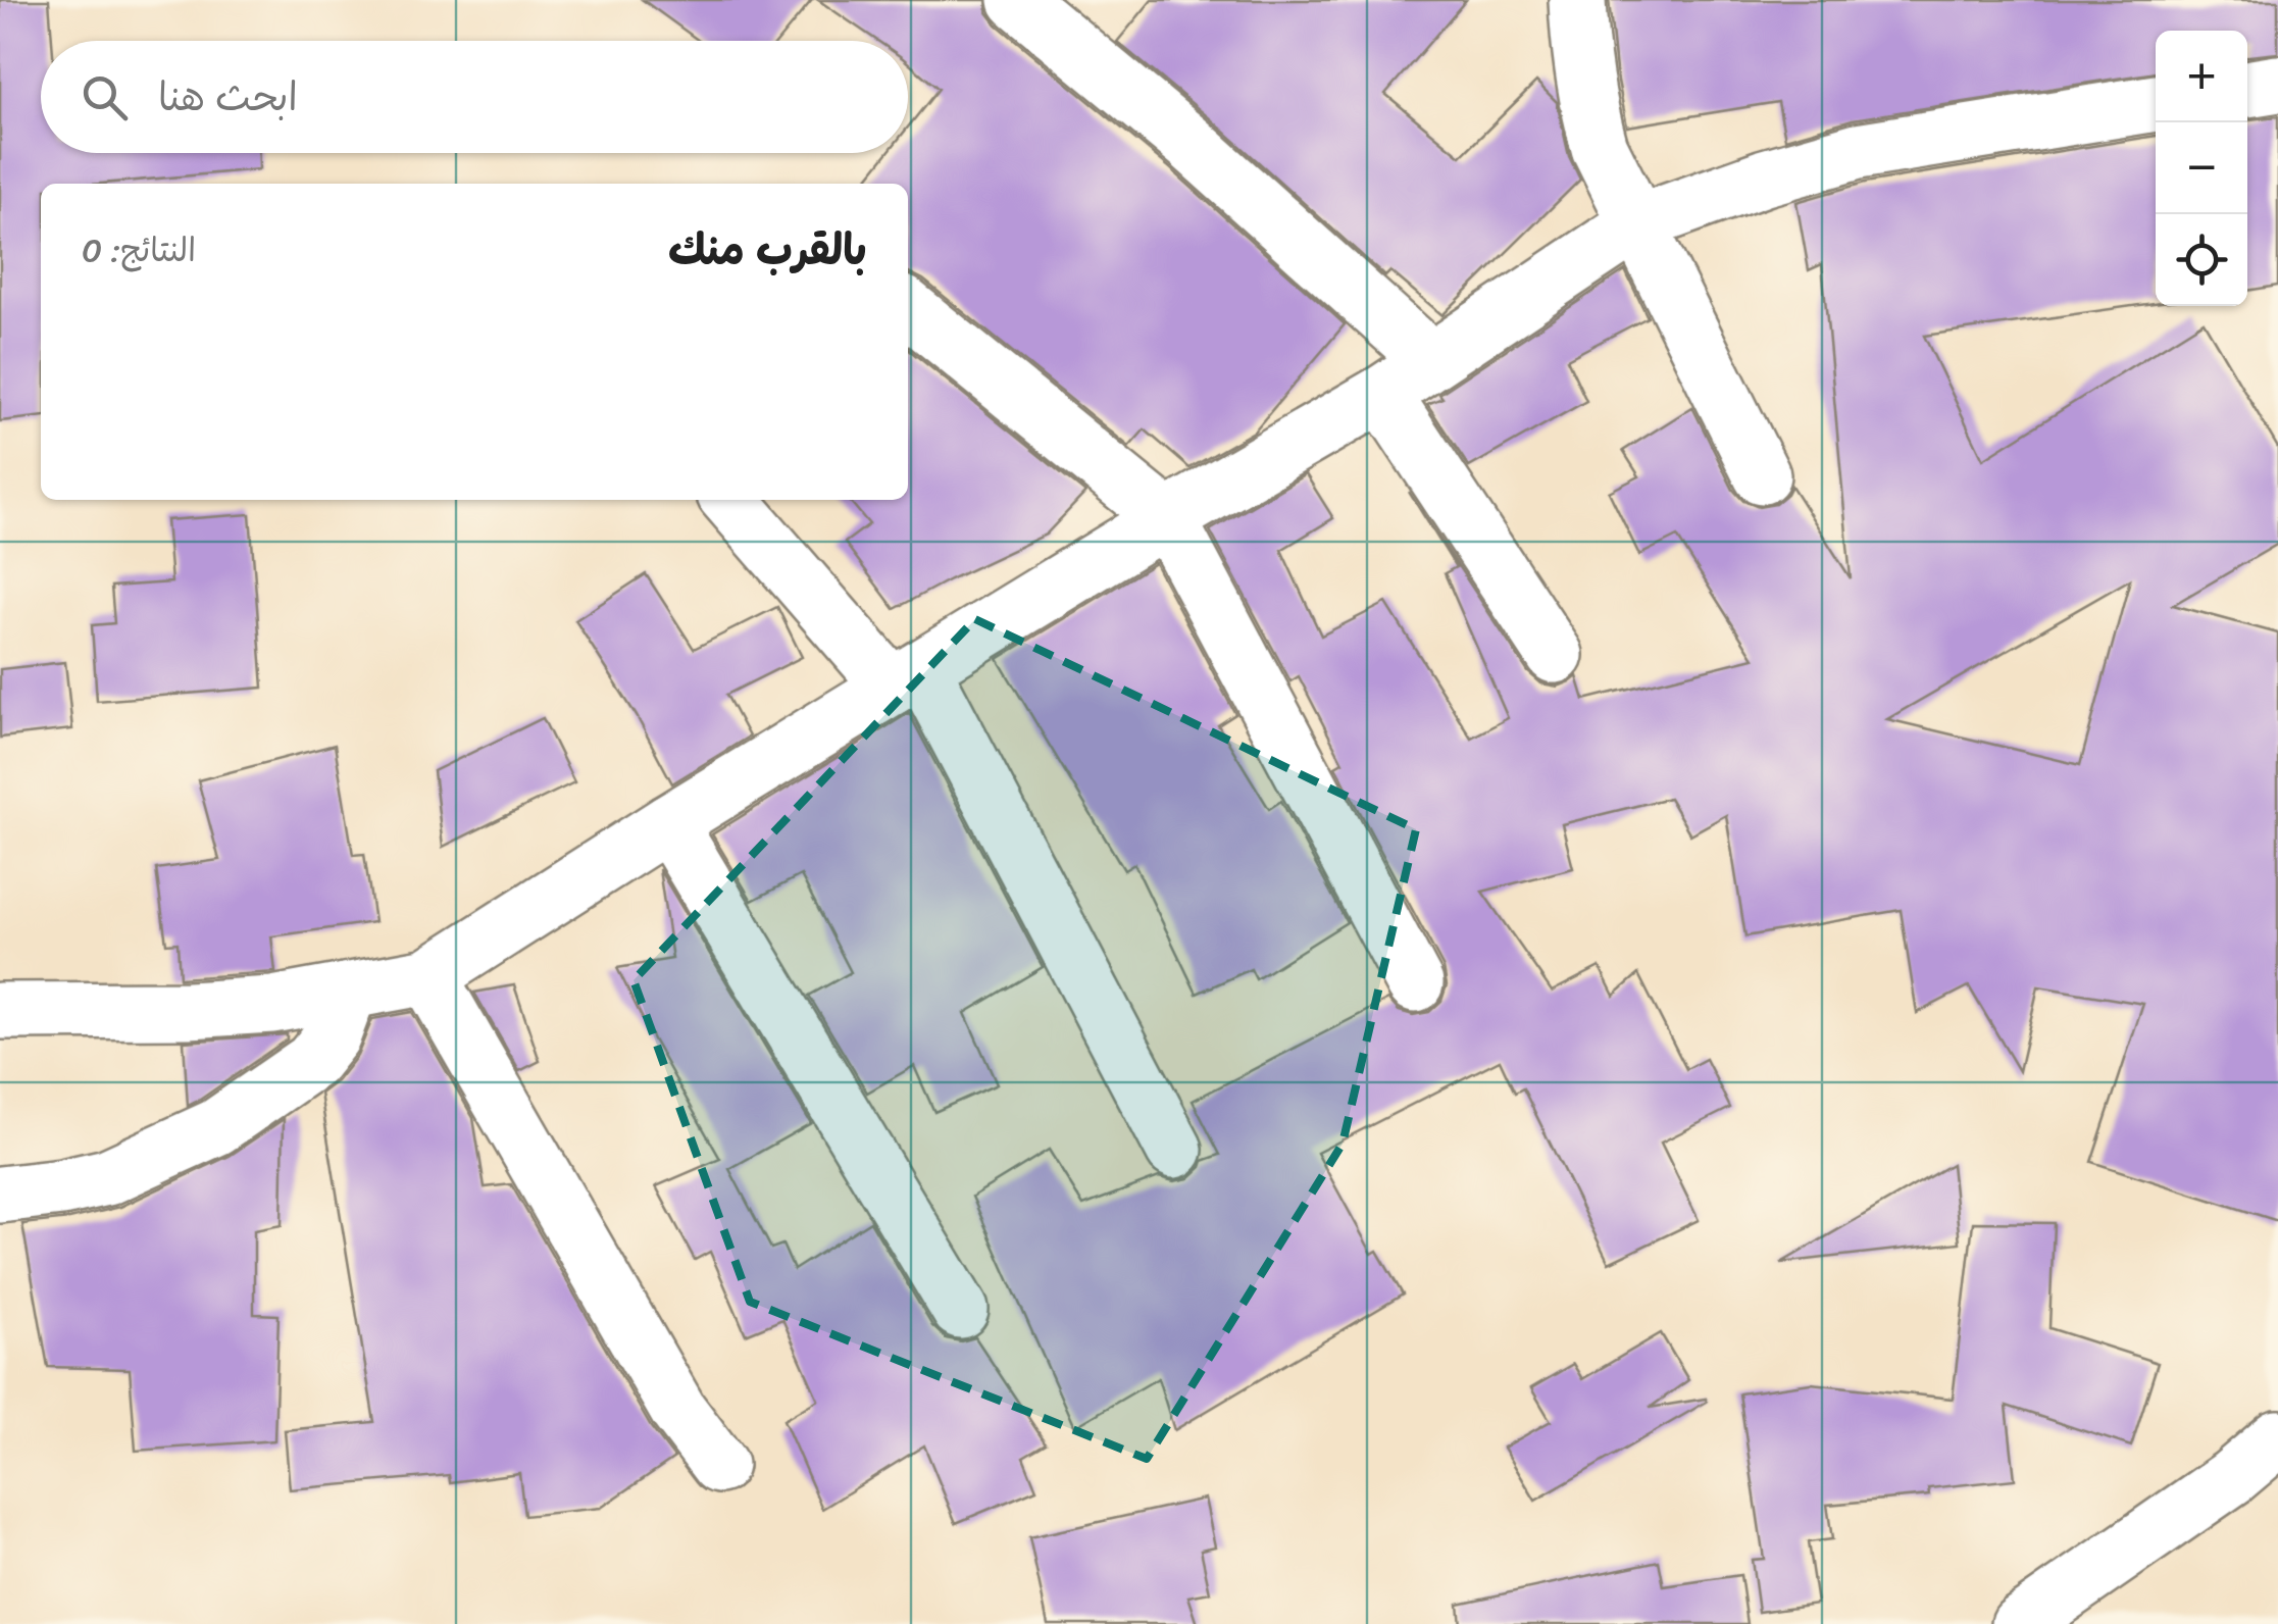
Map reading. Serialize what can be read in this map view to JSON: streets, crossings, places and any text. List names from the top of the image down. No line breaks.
{"page":{"map_buttons":["+","−"],"search":"ابحث هنا","heading":["بالقرب منك","النتائج: 0"]}}
